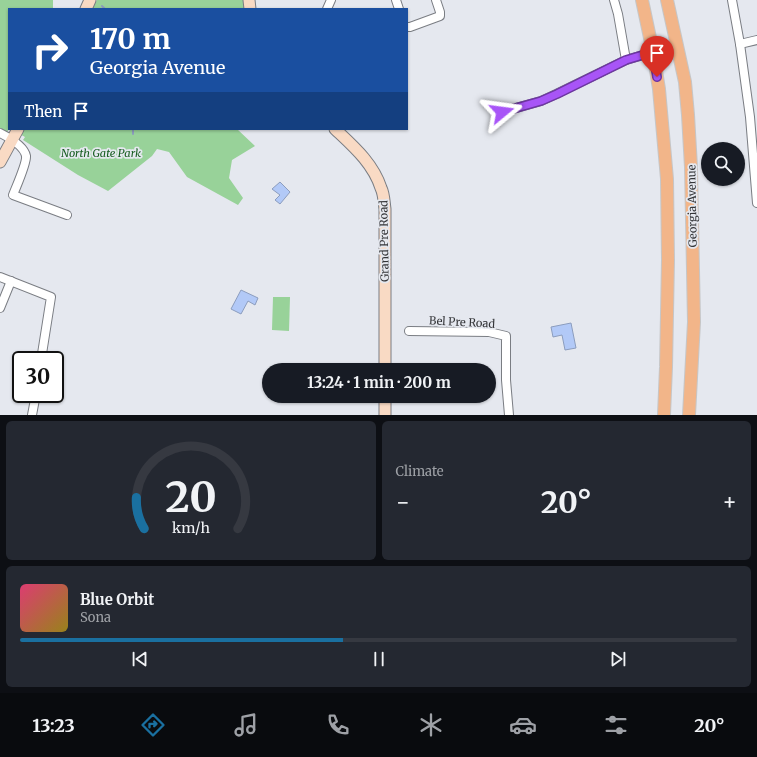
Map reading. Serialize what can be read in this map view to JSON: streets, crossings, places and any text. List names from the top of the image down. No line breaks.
{"streets":{"main road":["Georgia Avenue"],"street":["Grand Pre Road","Bel Pre Road"]},"parks":["North Gate Park"],"page":{"turn":["170 m","Georgia Avenue"],"then":"Then","limit":"30","trip":"13:24 · 1 min · 200 m","tile":"Climate","heat":["−","20°","+"],"song":["Blue Orbit","Sona"],"tabs":["13:23","20°"],"gauge":["20","km/h"]}}
